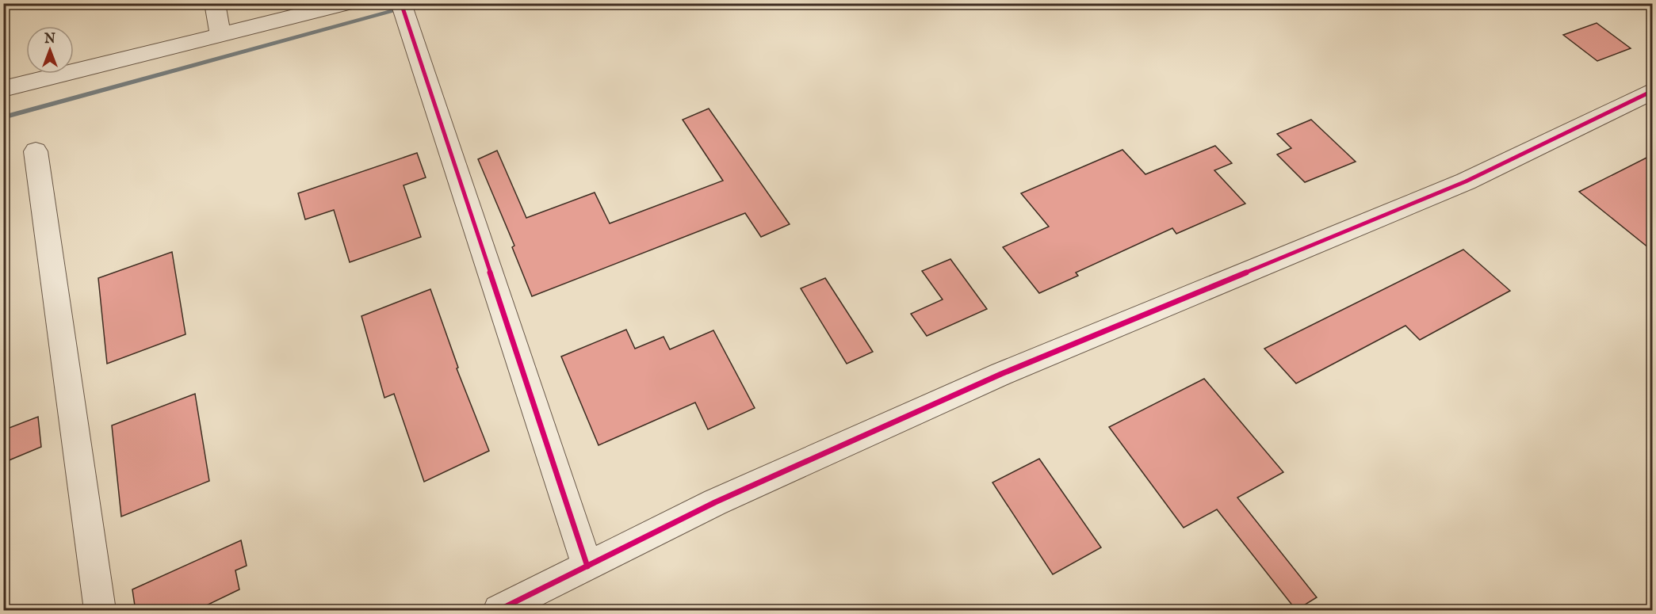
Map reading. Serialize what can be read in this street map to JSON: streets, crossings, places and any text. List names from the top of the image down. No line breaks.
{"north":"top"}
